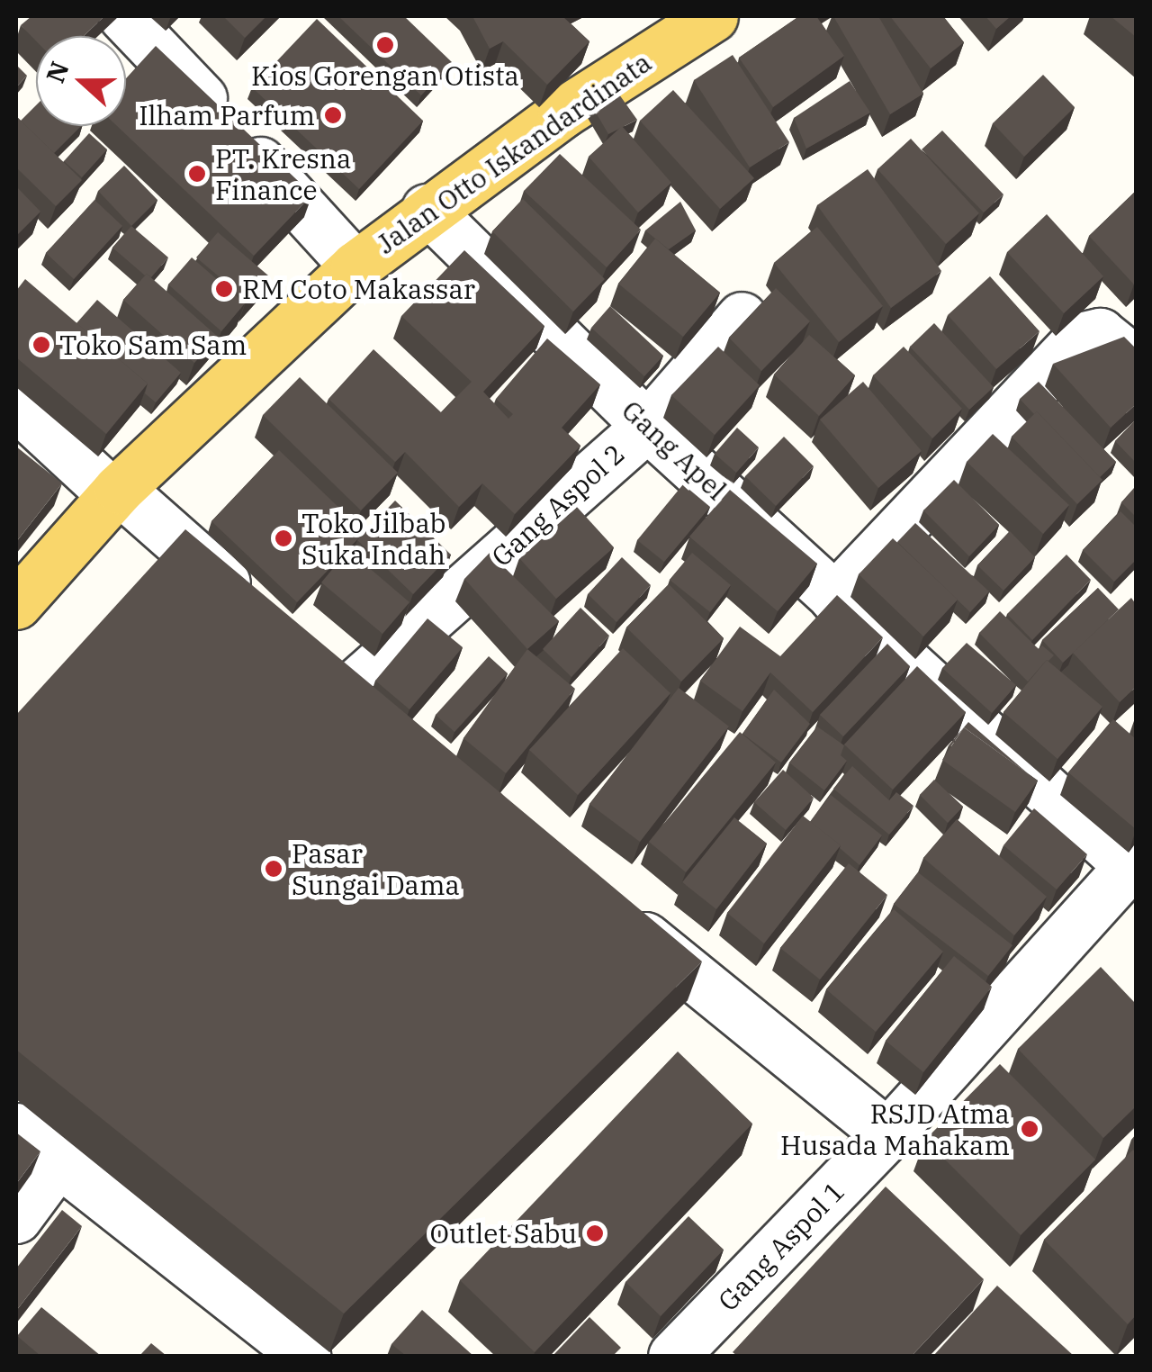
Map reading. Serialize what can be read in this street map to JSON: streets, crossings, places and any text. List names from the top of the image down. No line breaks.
{"streets":{"main road":["Jalan Otto Iskandardinata"],"street":["Gang Apel","Gang Aspol 2","Gang Aspol 1"]},"crossings":[["Jalan Otto Iskandardinata","Gang Apel"],["Gang Apel","Gang Aspol 2"],["Gang Apel","Gang Aspol 1"]],"places":["Kios Gorengan Otista","Ilham Parfum","PT. Kresna Finance","RM Coto Makassar","Toko Sam Sam","Toko Jilbab Suka Indah","Pasar Sungai Dama","RSJD Atma Husada Mahakam","Outlet Sabu"],"north":"left"}
